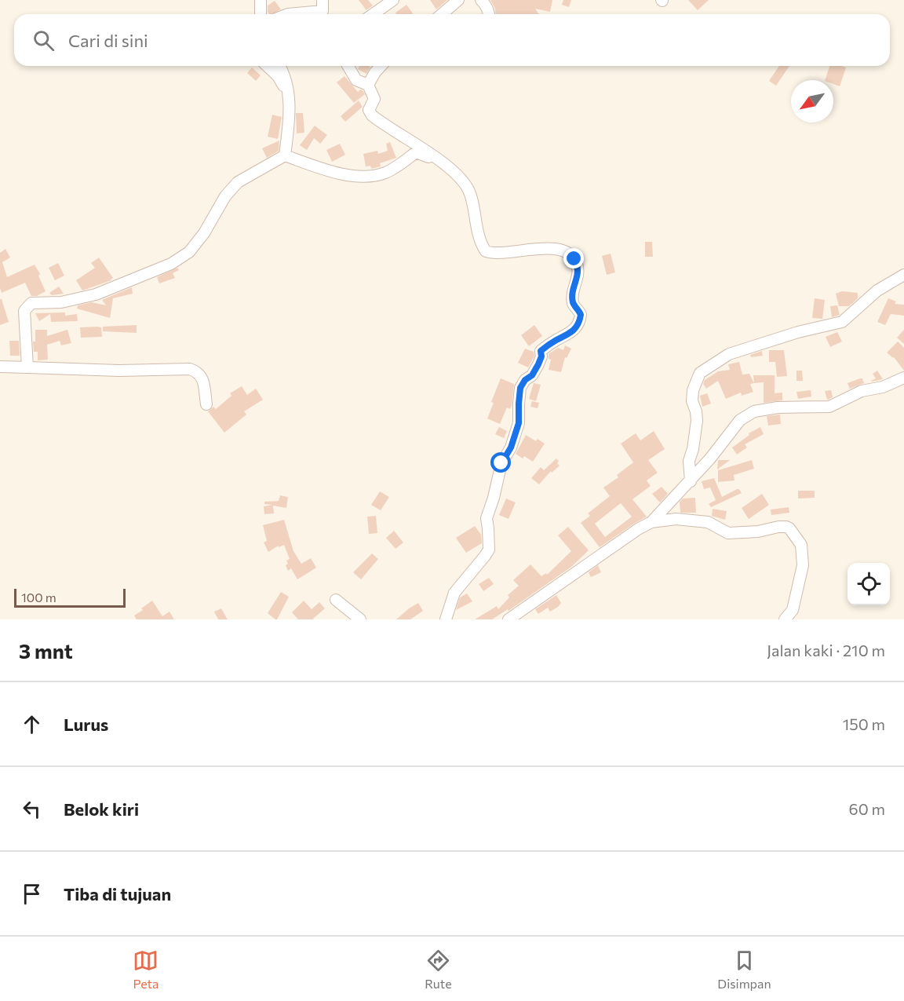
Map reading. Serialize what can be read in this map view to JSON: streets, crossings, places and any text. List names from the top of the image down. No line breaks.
{"scale_bar":"100 m","north":"bottom left","page":{"search":"Cari di sini","scale":"100 m","heading":["3 mnt","Jalan kaki · 210 m"],"list":[["Lurus","150 m"],["Belok kiri","60 m"],"Tiba di tujuan"],"nav":["Peta","Rute","Disimpan"]}}
